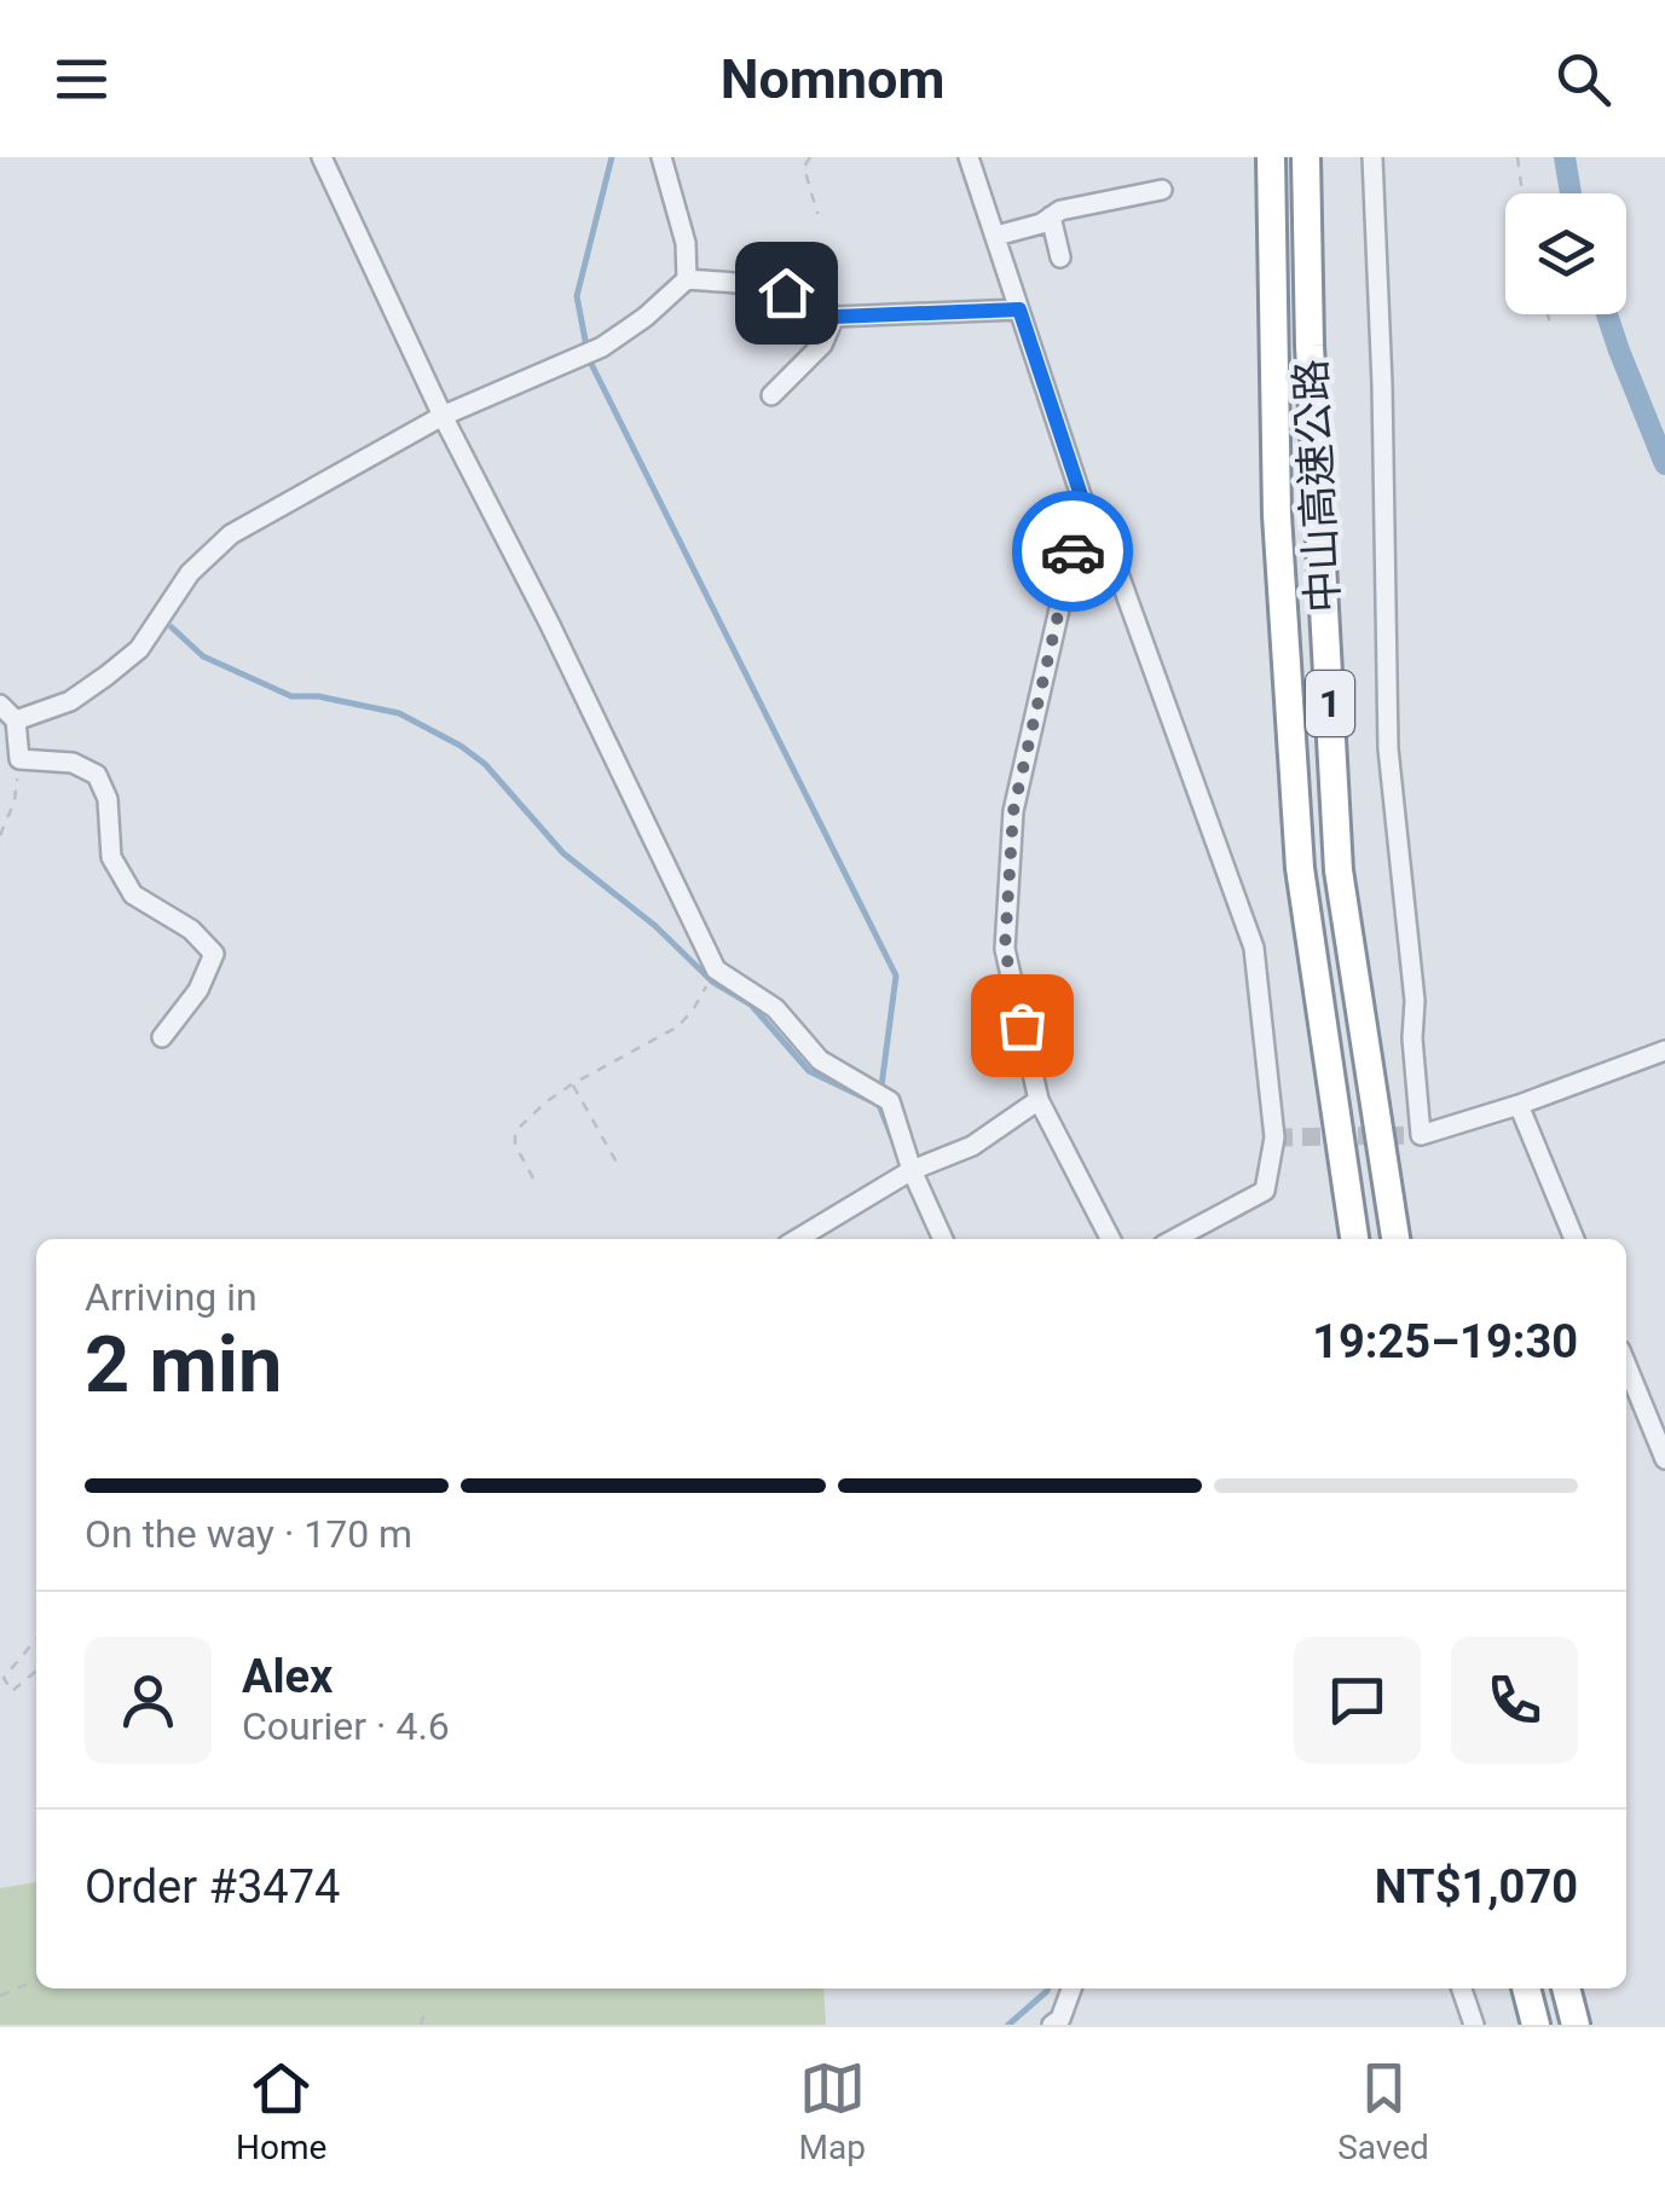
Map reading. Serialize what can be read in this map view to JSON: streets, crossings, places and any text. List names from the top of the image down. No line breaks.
{"streets":{"highway":["中山高速公路","1"]},"page":{"header":"Nomnom","heading":["2 min","Arriving in","19:25–19:30"],"panel":["Alex","Courier · 4.6","Order #3474","NT$1,070"],"bar":"On the way · 170 m","tabs":["Home","Map","Saved"]}}
